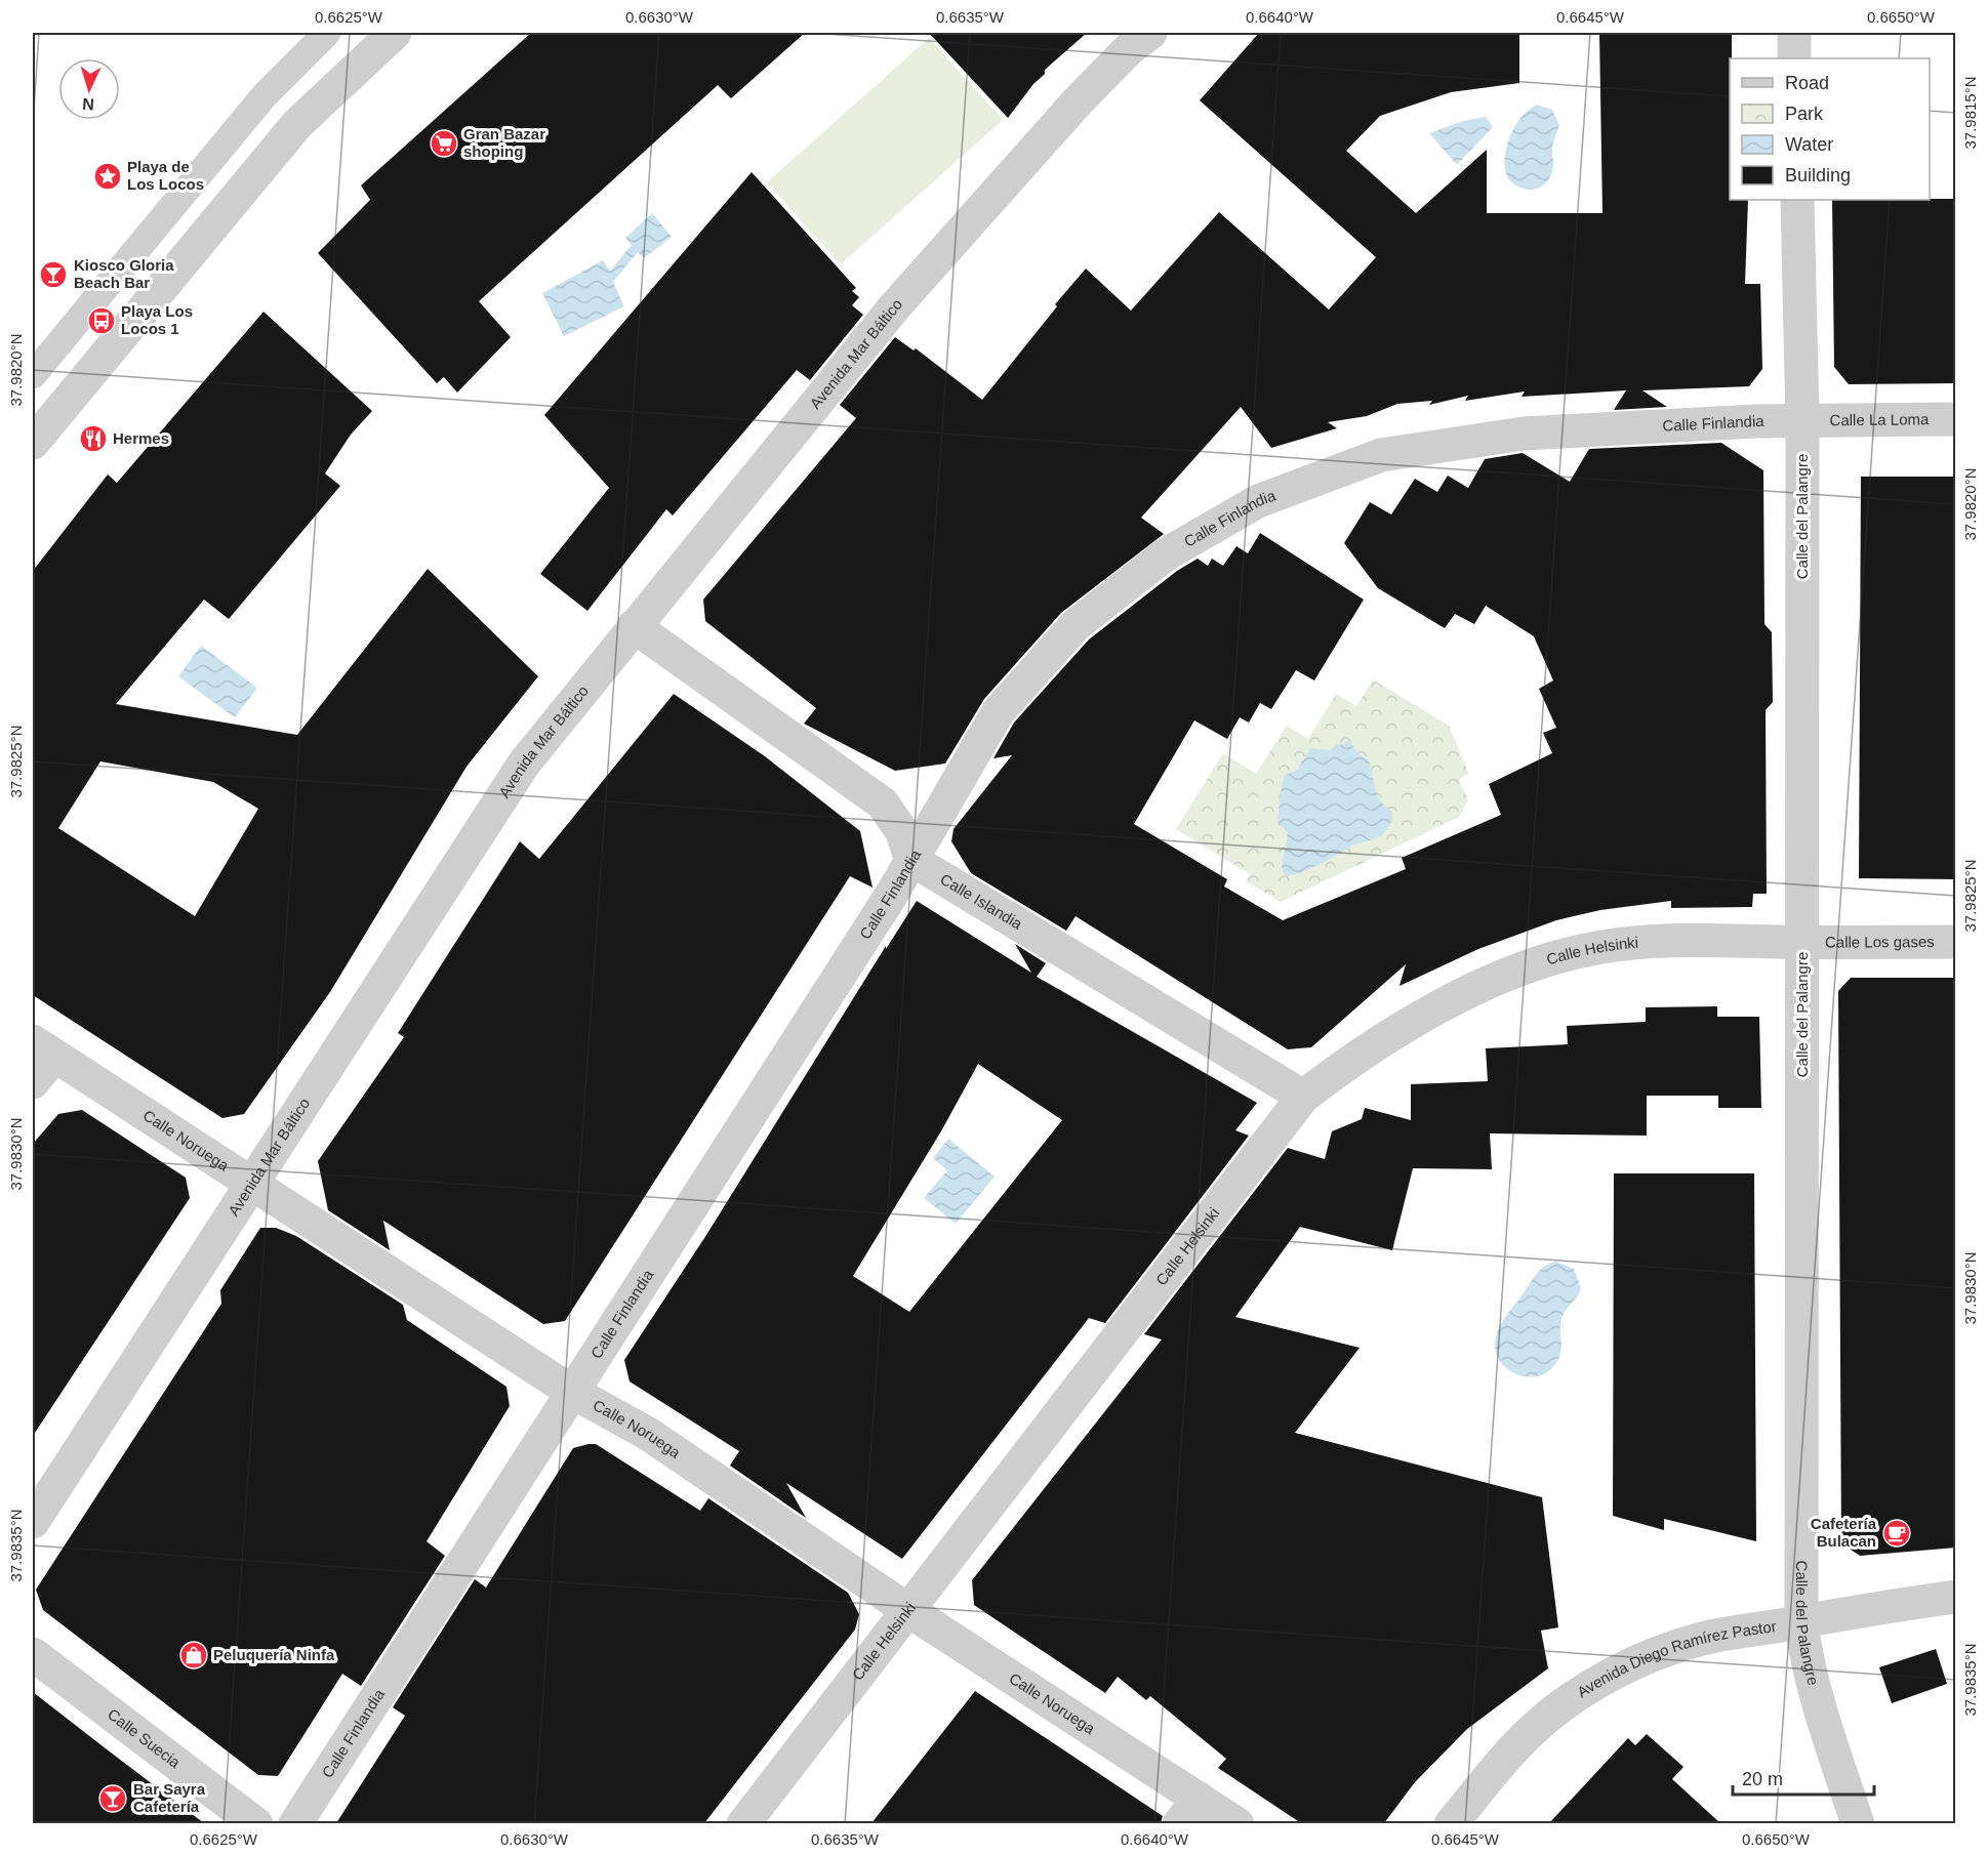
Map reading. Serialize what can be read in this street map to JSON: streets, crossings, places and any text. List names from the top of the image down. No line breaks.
{"streets":{"street":["Avenida Mar Báltico","Calle La Loma","Calle Finlandia","Calle del Palangre","Calle Islandia","Calle Los gases","Calle Helsinki","Calle Noruega","Avenida Diego Ramírez Pastor","Calle Suecia"]},"crossings":[["Avenida Mar Báltico","Calle Noruega"],["Calle La Loma","Calle Finlandia"],["Calle La Loma","Calle del Palangre"],["Calle Finlandia","Calle del Palangre"],["Calle Finlandia","Calle Islandia"],["Calle Finlandia","Calle Noruega"],["Calle del Palangre","Calle Los gases"],["Calle del Palangre","Calle Helsinki"],["Calle del Palangre","Avenida Diego Ramírez Pastor"],["Calle Islandia","Calle Helsinki"],["Calle Los gases","Calle Helsinki"],["Calle Helsinki","Calle Noruega"]],"places":{"supermarket":["Gran Bazar shoping"],"place":["Playa de Los Locos"],"bar":["Kiosco Gloria Beach Bar","Bar Sayra Cafetería"],"bus stop":["Playa Los Locos 1"],"restaurant":["Hermes"],"cafe":["Cafetería Bulacan"],"shop":["Peluquería Ninfa"]},"legend":["Road","Park","Water","Building"],"scale_bar":"20 m","north":"bottom","coordinates":["0.6625°W","0.6630°W","0.6635°W","0.6640°W","0.6645°W","0.6650°W","37.9815°N","37.9820°N","37.9825°N","37.9830°N","37.9835°N"]}
